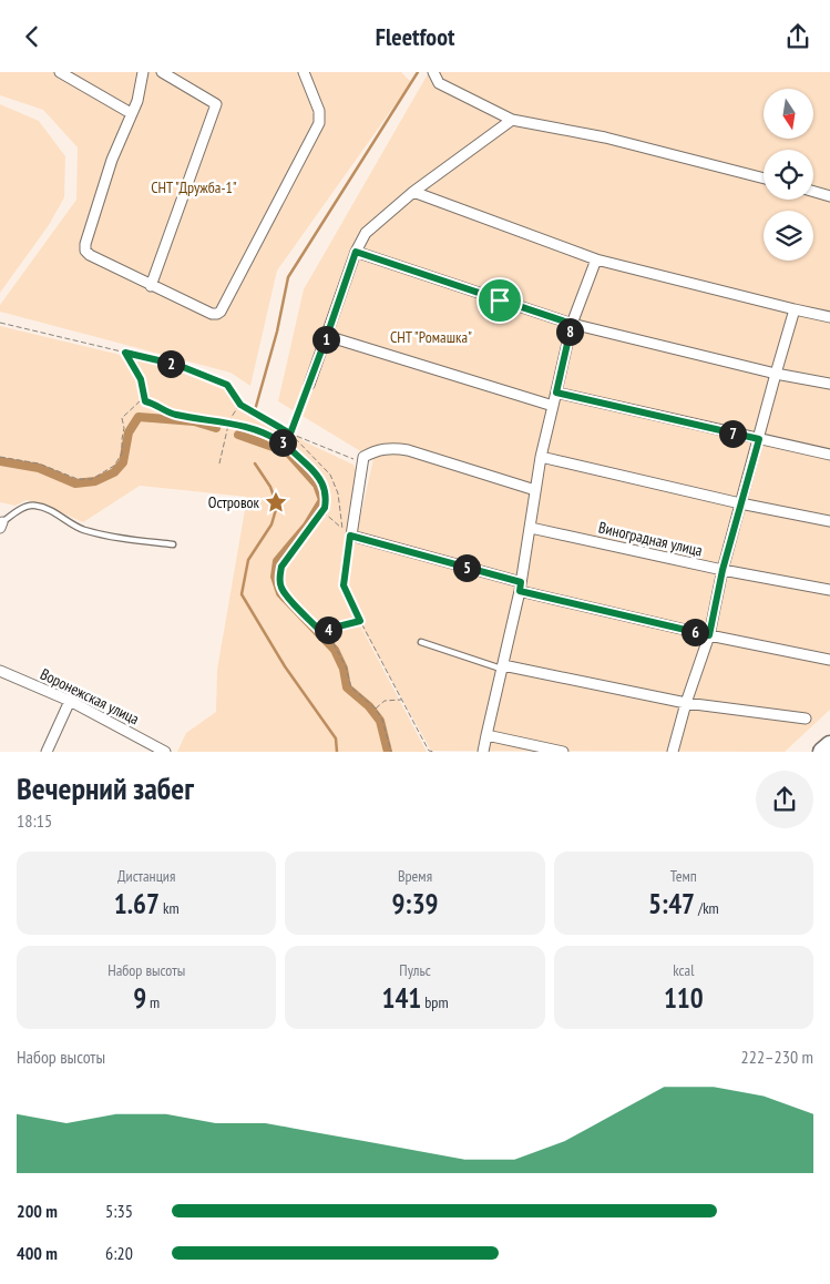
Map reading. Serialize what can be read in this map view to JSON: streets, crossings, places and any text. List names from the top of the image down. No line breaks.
{"streets":{"street":["Виноградная улица","Воронежская улица"]},"parks":["СНТ \"Дружба-1\"","СНТ \"Ромашка\""],"places":{"place":["Островок"]},"north":"bottom","page":{"header":"Fleetfoot","pins":["8","1","2","7","3","5","4","6"],"heading":["Вечерний забег","18:15"],"stats":[["Дистанция","1.67 km"],["Время","9:39"],["Темп","5:47 /km"],["Набор высоты","9 m"],["Пульс","141 bpm"],["kcal","110"]],"chart":["Набор высоты","222–230 m"],"list":[{"name":"200 m","note":"5:35"},{"name":"400 m","note":"6:20"}]}}
